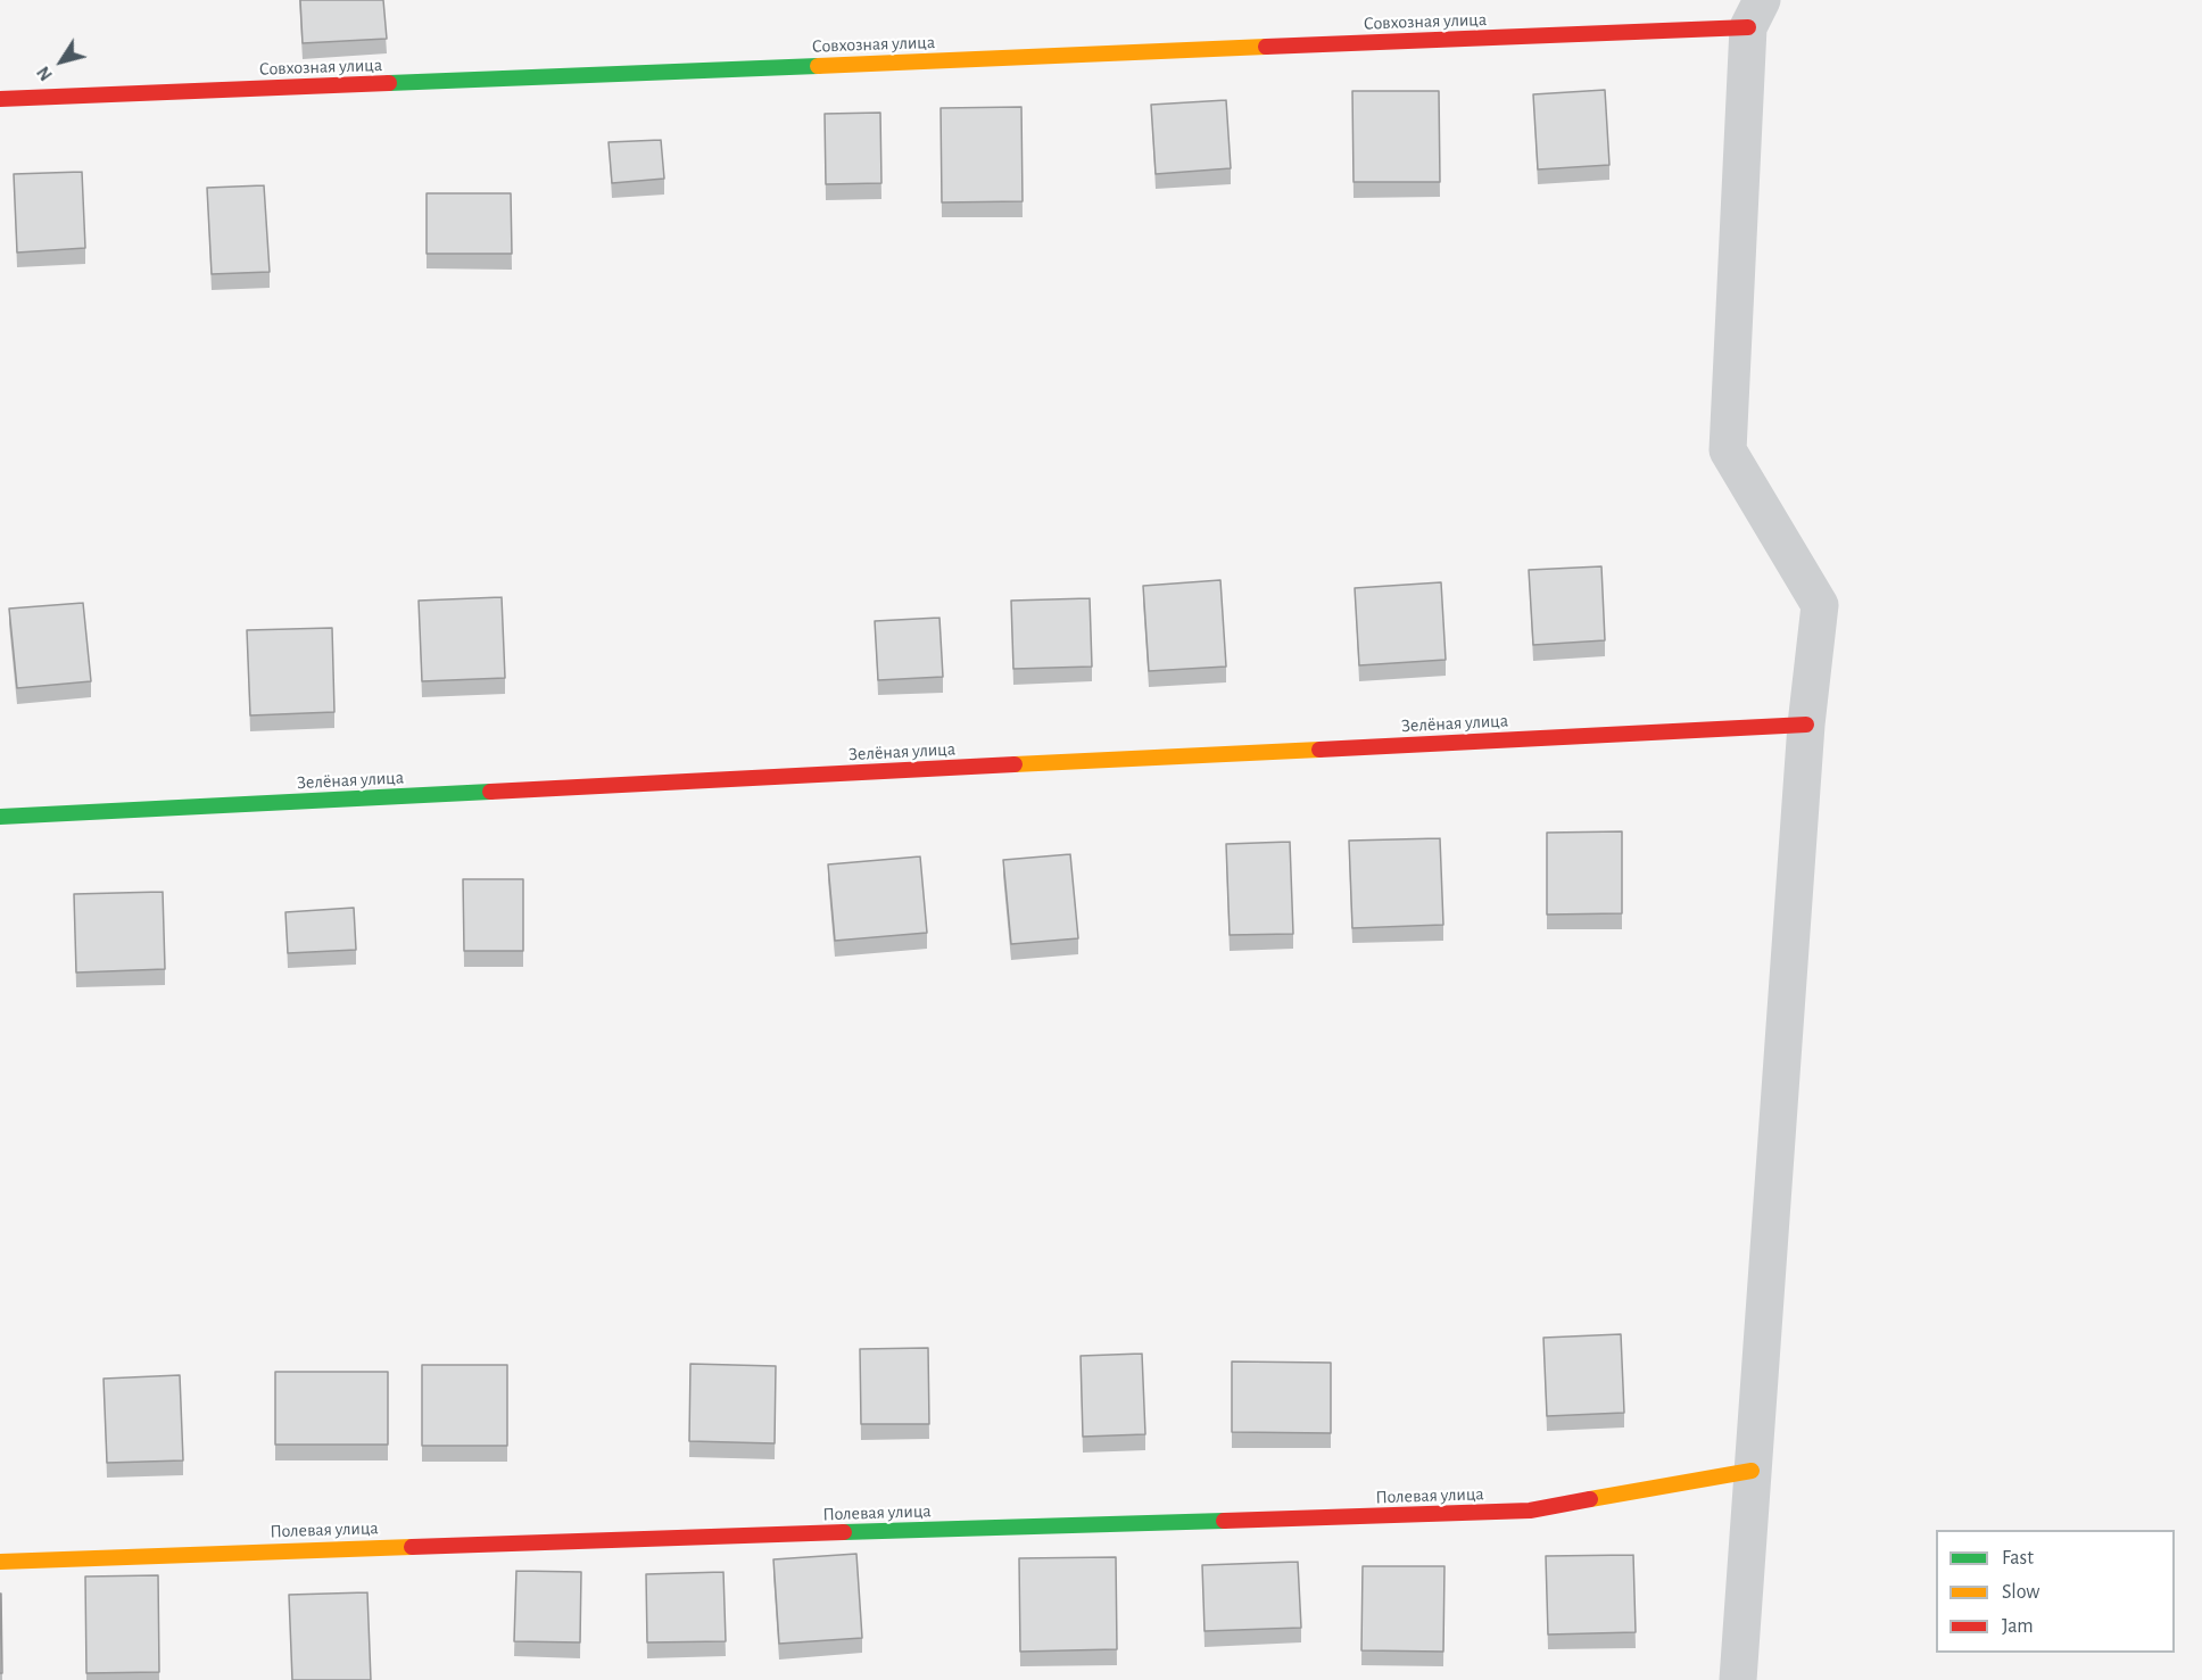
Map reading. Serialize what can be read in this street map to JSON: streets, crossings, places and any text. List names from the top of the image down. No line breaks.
{"streets":{"street":["Совхозная улица","Зелёная улица","Полевая улица"]},"legend":["Fast","Slow","Jam"],"north":"bottom left"}
